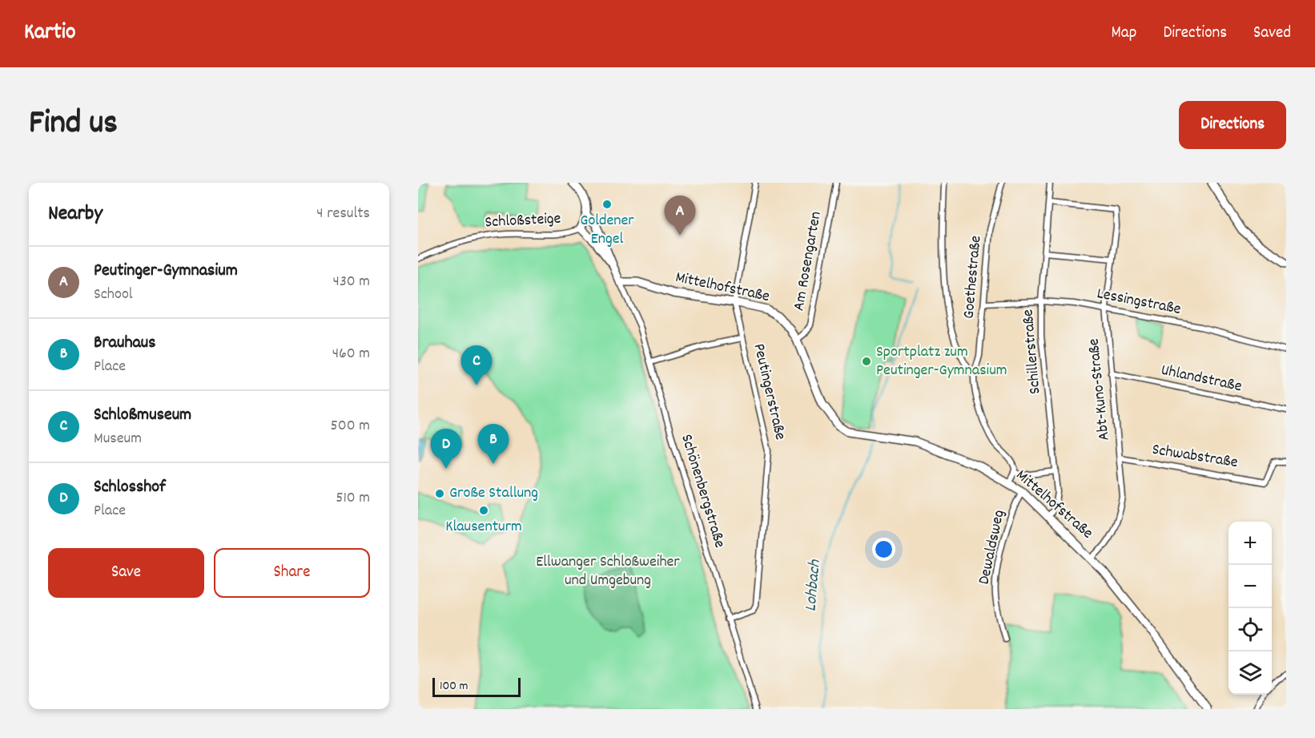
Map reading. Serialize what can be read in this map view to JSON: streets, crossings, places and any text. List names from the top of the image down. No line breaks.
{"streets":{"street":["Schloßsteige","Am Rosengarten","Goethestraße","Mittelhofstraße","Lessingstraße","Schillerstraße","Uhlandstraße","Abt-Kuno-Straße","Peutingerstraße","Schwabstraße","Schönenbergstraße","Dewaldsweg"]},"crossings":[["Am Rosengarten","Mittelhofstraße"],["Goethestraße","Lessingstraße"],["Mittelhofstraße","Schillerstraße"],["Mittelhofstraße","Abt-Kuno-Straße"],["Mittelhofstraße","Peutingerstraße"],["Mittelhofstraße","Schönenbergstraße"],["Mittelhofstraße","Dewaldsweg"],["Lessingstraße","Schillerstraße"],["Lessingstraße","Abt-Kuno-Straße"],["Schillerstraße","Abt-Kuno-Straße"],["Uhlandstraße","Abt-Kuno-Straße"],["Abt-Kuno-Straße","Schwabstraße"],["Peutingerstraße","Schönenbergstraße"]],"water":["Lohbach"],"parks":["Ellwanger Schloßweiher und Umgebung"],"places":["Goldener Engel","Sportplatz zum Peutinger-Gymnasium","Große Stallung","Klausenturm"],"scale_bar":"100 m","page":{"header":"Kartio","nav":["Map","Directions","Saved"],"title":"Find us","buttons":["Directions",["Save","Share"]],"heading":["Nearby","4 results"],"pins":["A","C","B","D"],"list":[{"mark":"A","name":"Peutinger-Gymnasium","note":"School","value":"430 m"},{"mark":"B","name":"Brauhaus","note":"Place","value":"460 m"},{"mark":"C","name":"Schloßmuseum","note":"Museum","value":"500 m"},{"mark":"D","name":"Schlosshof","note":"Place","value":"510 m"}],"map_buttons":["+","−"],"scale":"100 m"}}
